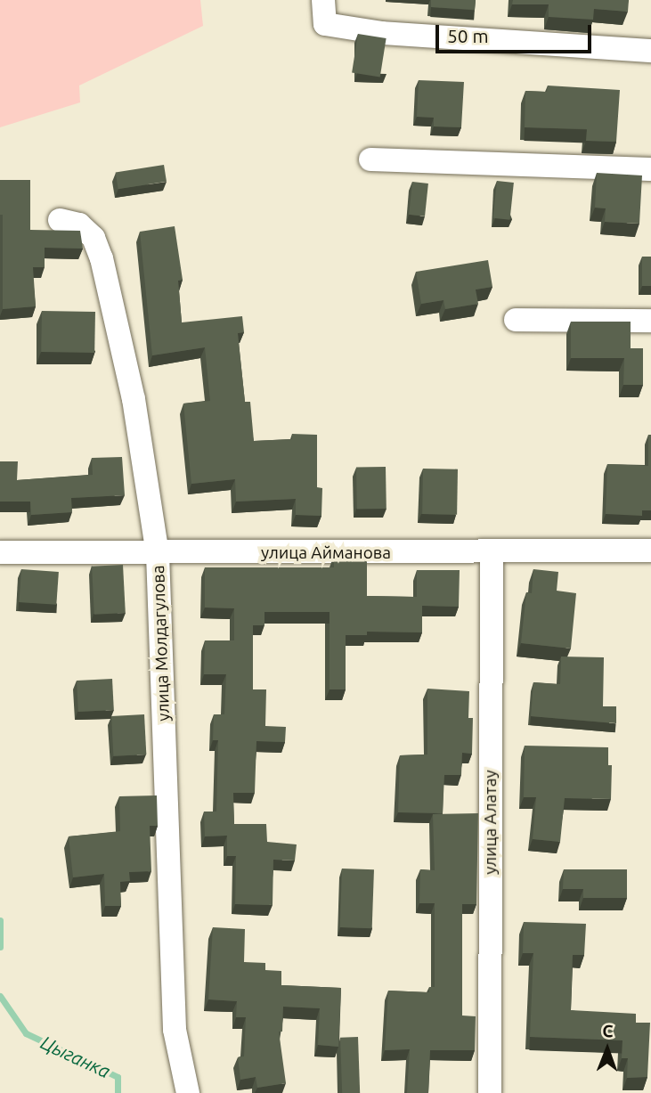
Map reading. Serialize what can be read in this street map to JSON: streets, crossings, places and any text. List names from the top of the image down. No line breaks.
{"streets":{"street":["улица Айманова","улица Молдагулова","улица Алатау"]},"crossings":[["улица Айманова","улица Молдагулова"],["улица Айманова","улица Алатау"]],"water":["Цыганка"],"scale_bar":"50 m","north":"top"}
